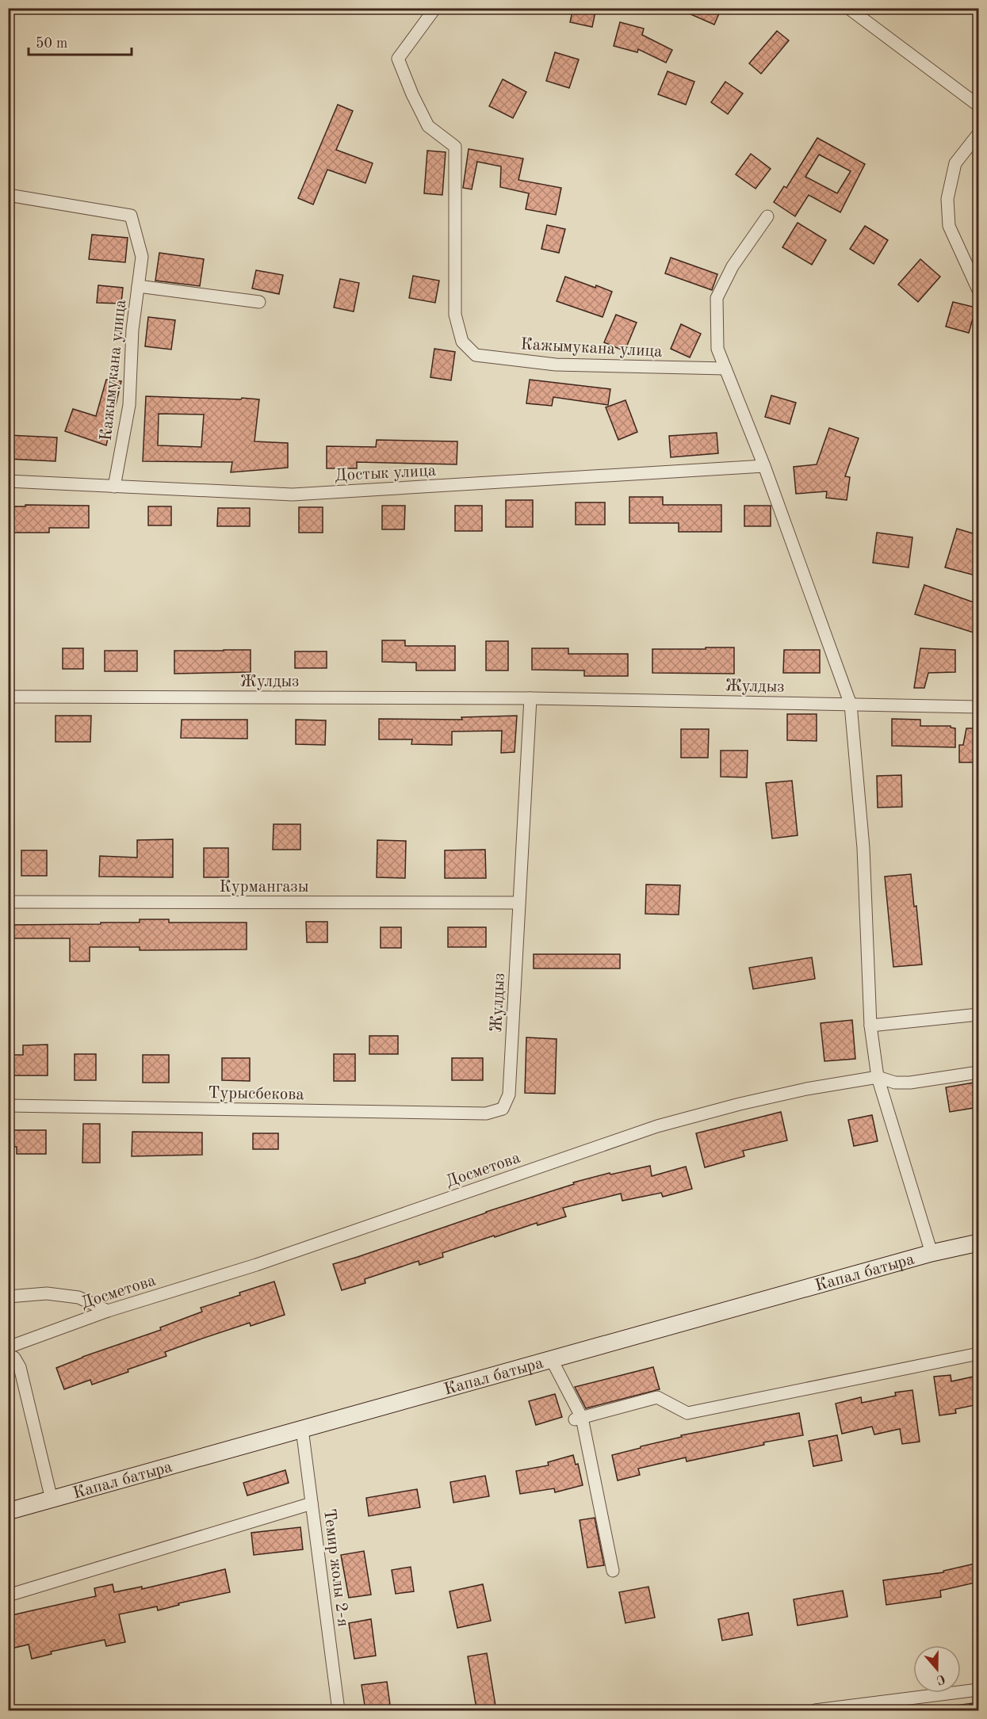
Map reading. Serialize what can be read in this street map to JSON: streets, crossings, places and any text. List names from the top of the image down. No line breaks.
{"streets":{"main road":["Капал батыра"],"street":["Кажымукана улица","Достык улица","Жулдыз","Курмангазы","Турысбекова","Досметова","Темир жолы 2-я"]},"crossings":[["Кажымукана улица","Достык улица"],["Жулдыз","Курмангазы"],["Жулдыз","Турысбекова"],["Капал батыра","Темир жолы 2-я"]],"scale_bar":"50 m","north":"bottom"}
